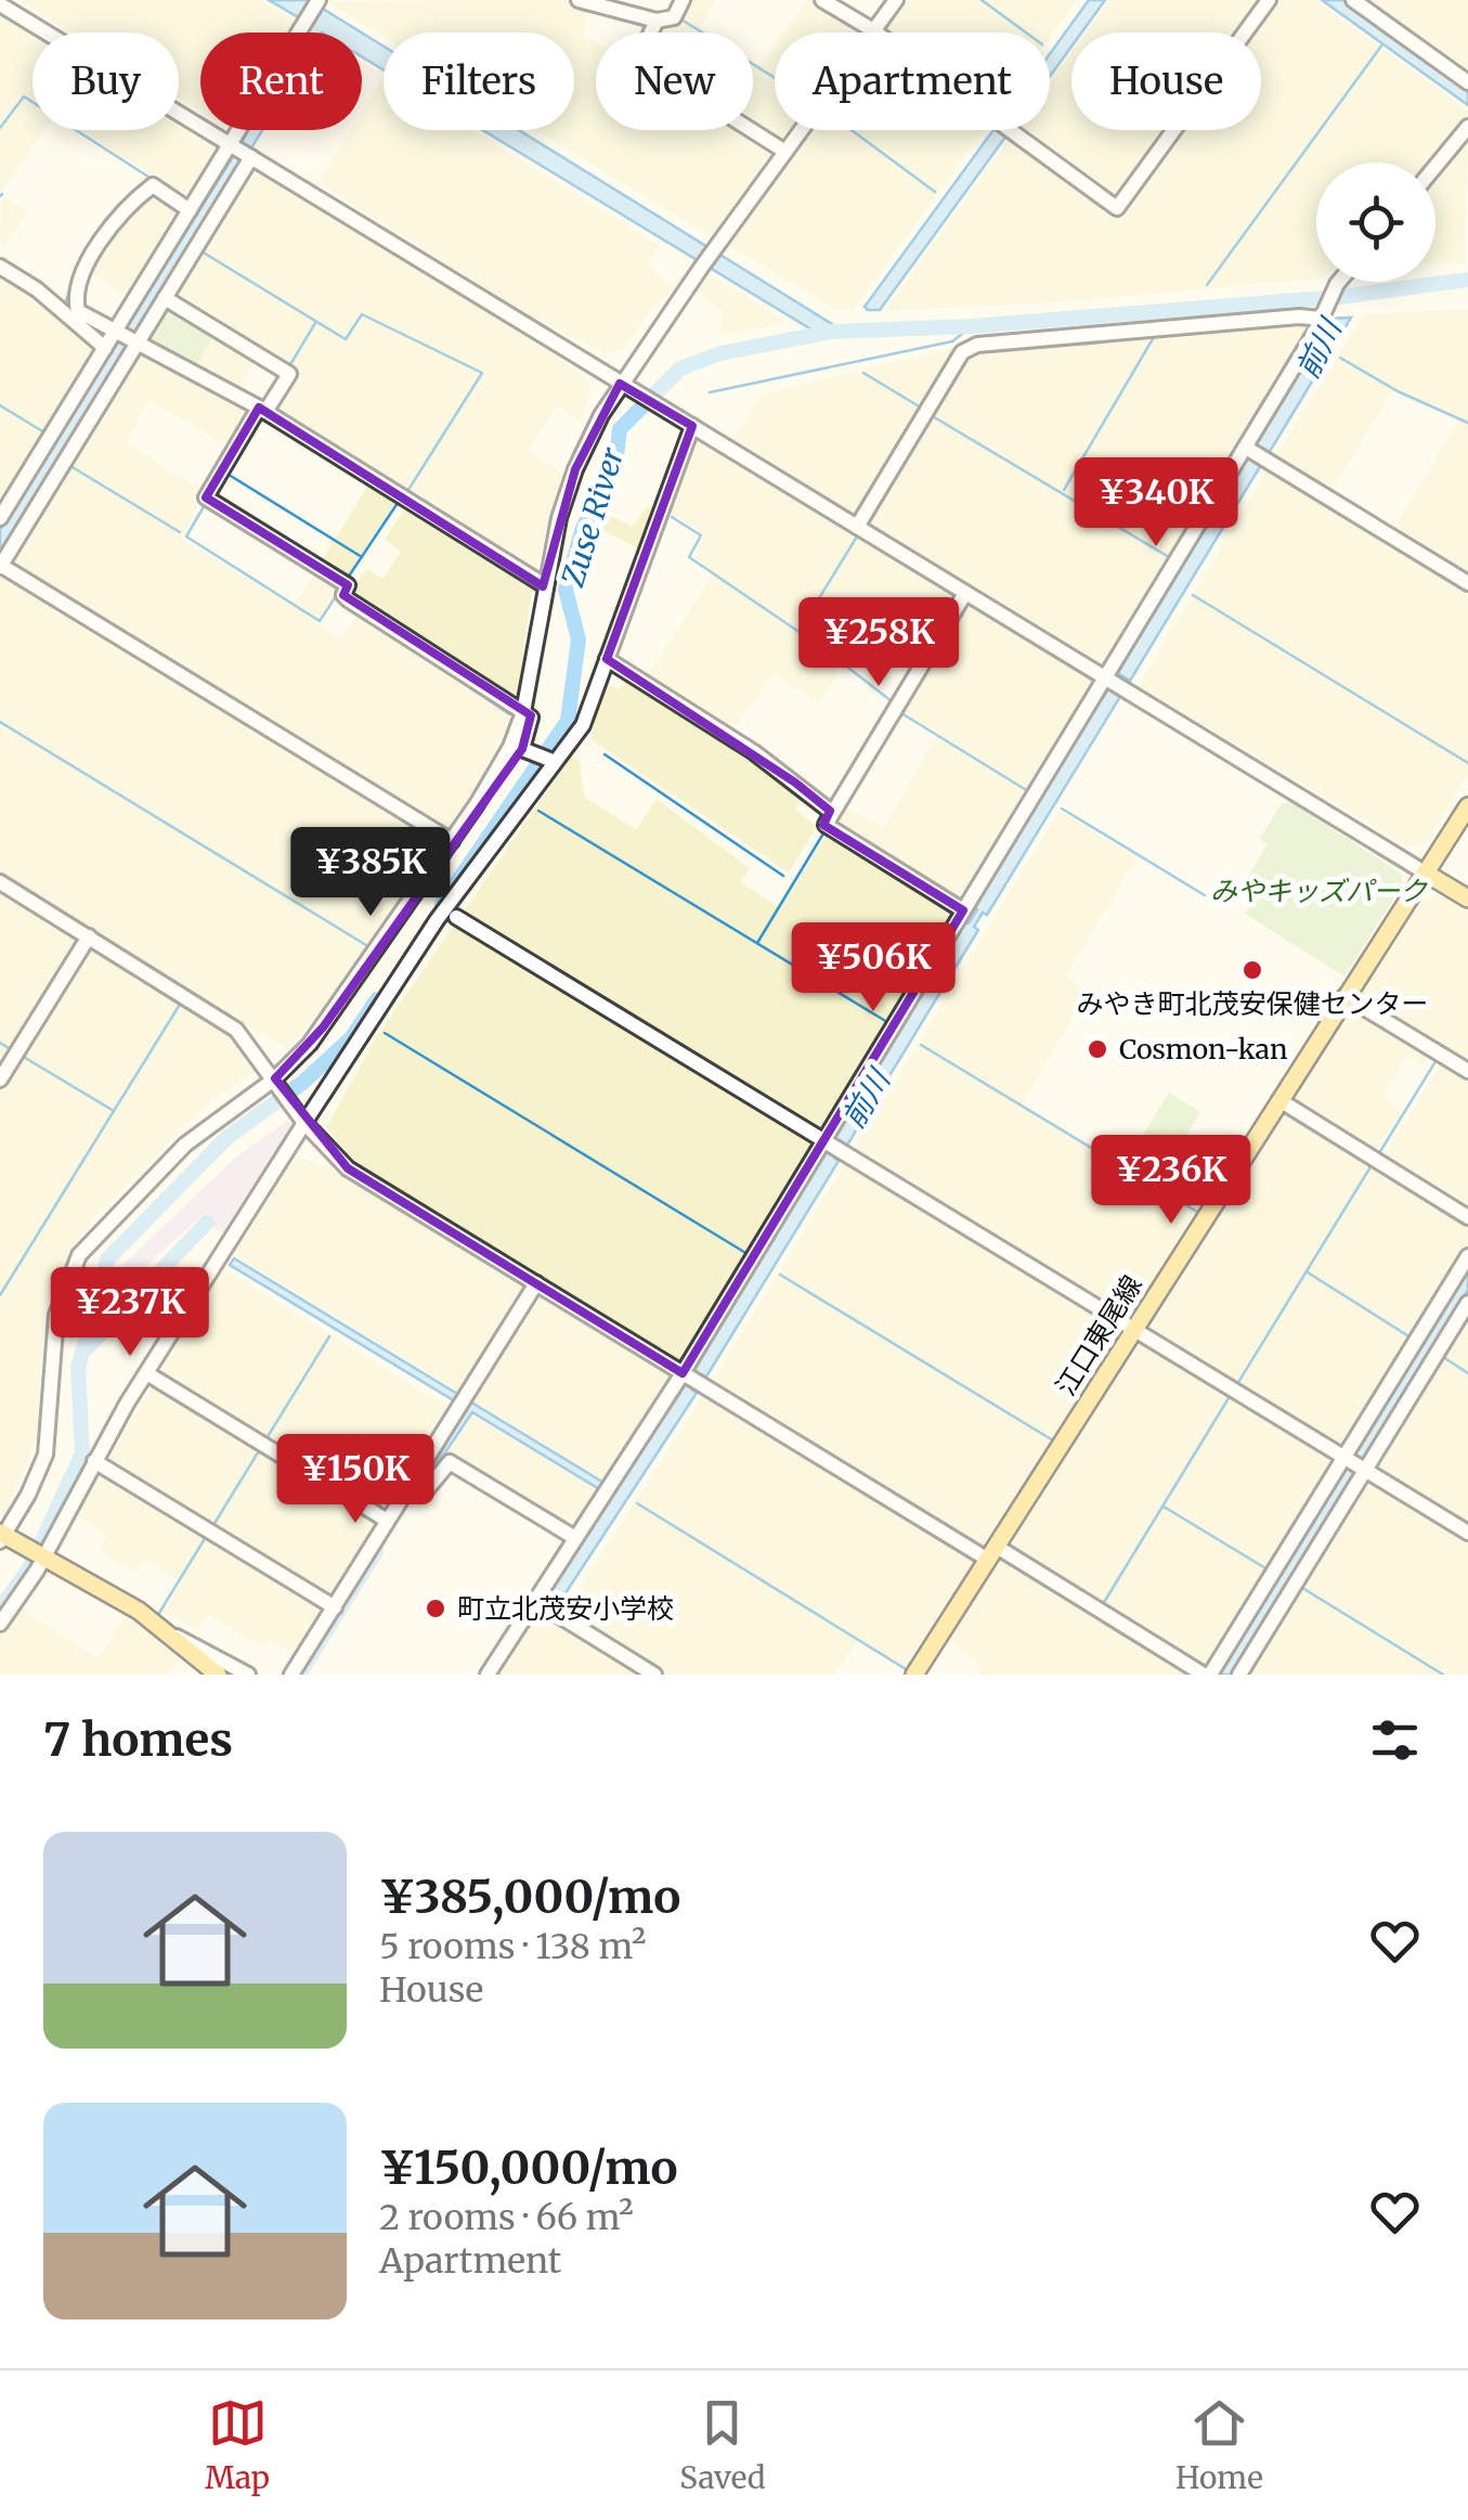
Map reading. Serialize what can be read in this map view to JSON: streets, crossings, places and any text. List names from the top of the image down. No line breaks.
{"streets":{"main road":["江口東尾線"]},"water":["前川","Zuse River"],"parks":["みやキッズパーク"],"places":["みやき町北茂安保健センター","Cosmon-kan","町立北茂安小学校"],"page":{"chip":["Buy","Rent","Filters","New","Apartment","House"],"price":["¥340K","¥258K","¥385K","¥506K","¥236K","¥237K","¥150K"],"heading":"7 homes","list":[{"name":"¥385,000/mo","note":"5 rooms · 138 m² · House"},{"name":"¥150,000/mo","note":"2 rooms · 66 m² · Apartment"}],"tabs":["Map","Saved","Home"]}}
